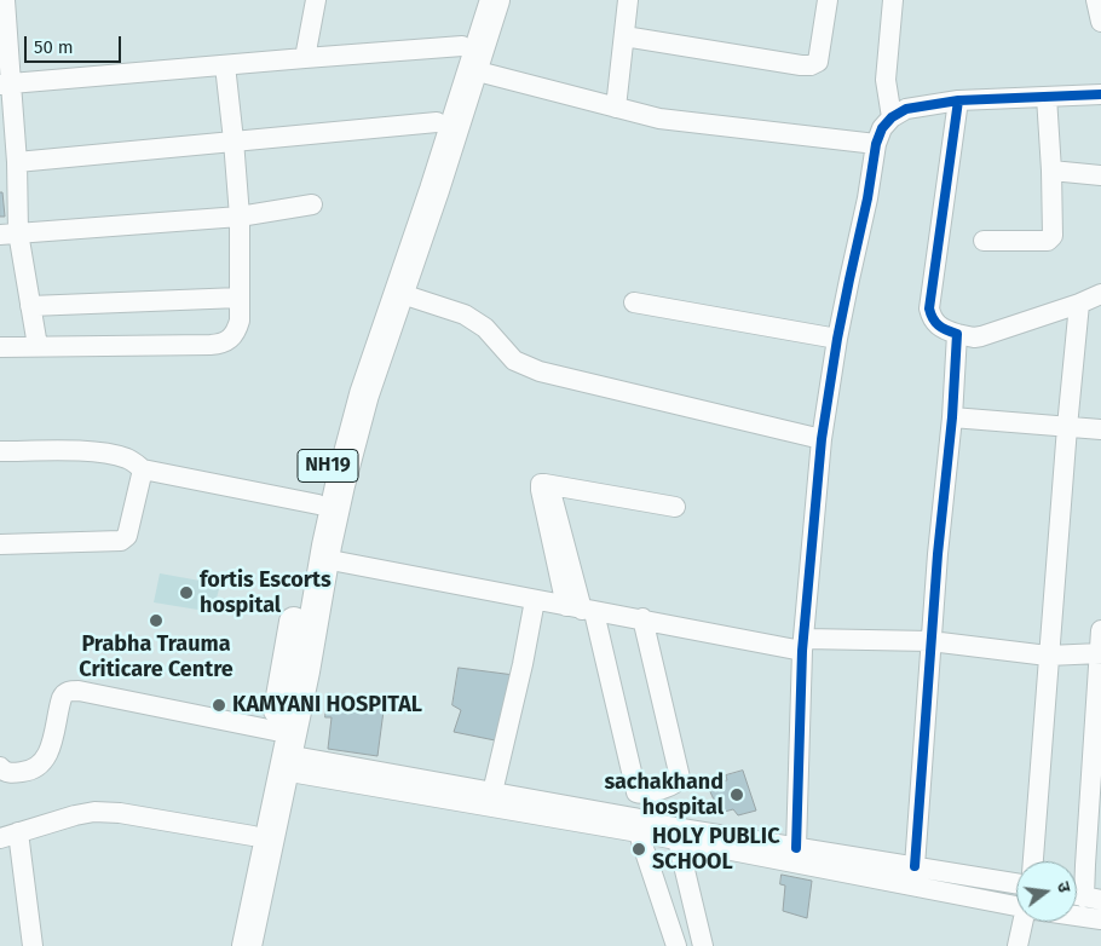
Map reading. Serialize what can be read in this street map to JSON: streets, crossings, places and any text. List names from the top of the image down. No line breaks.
{"streets":{"highway":["NH19"]},"places":["fortis Escorts hospital","Prabha Trauma Criticare Centre","KAMYANI HOSPITAL","sachakhand hospital","HOLY PUBLIC SCHOOL"],"scale_bar":"50 m","north":"right"}
